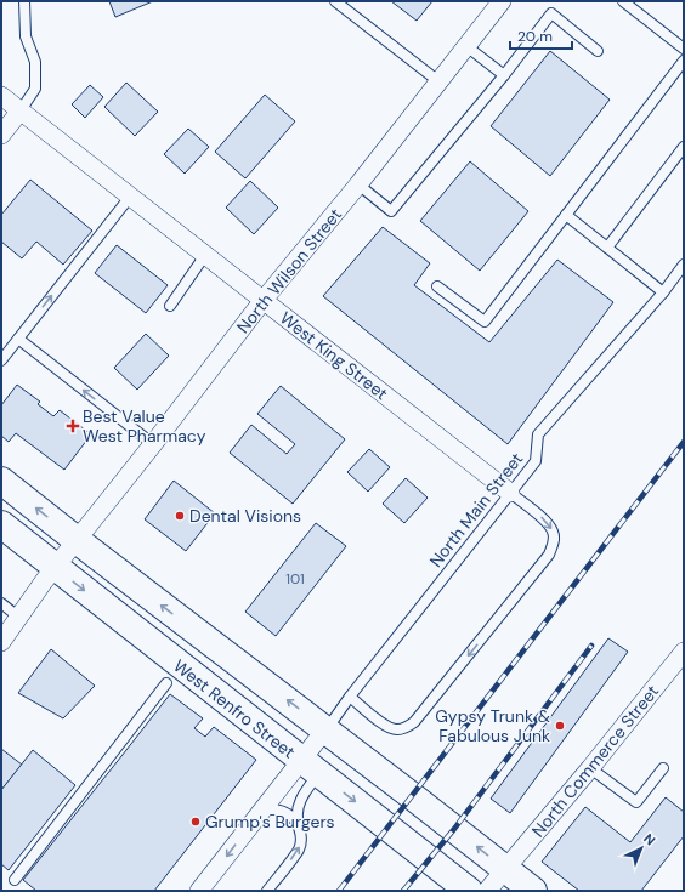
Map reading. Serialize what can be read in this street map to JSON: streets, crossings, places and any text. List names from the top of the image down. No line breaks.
{"streets":{"main road":["West Renfro Street"],"street":["North Wilson Street","West King Street","North Commerce Street"],"lane":["North Main Street"]},"crossings":[["North Wilson Street","West King Street"],["North Wilson Street","West Renfro Street"],["West King Street","North Main Street"]],"places":{"health":["Best Value West Pharmacy"],"other":["Dental Visions","Gypsy Trunk & Fabulous Junk","Grump's Burgers"]},"house_numbers":["101"],"scale_bar":"20 m","north":"top right"}
